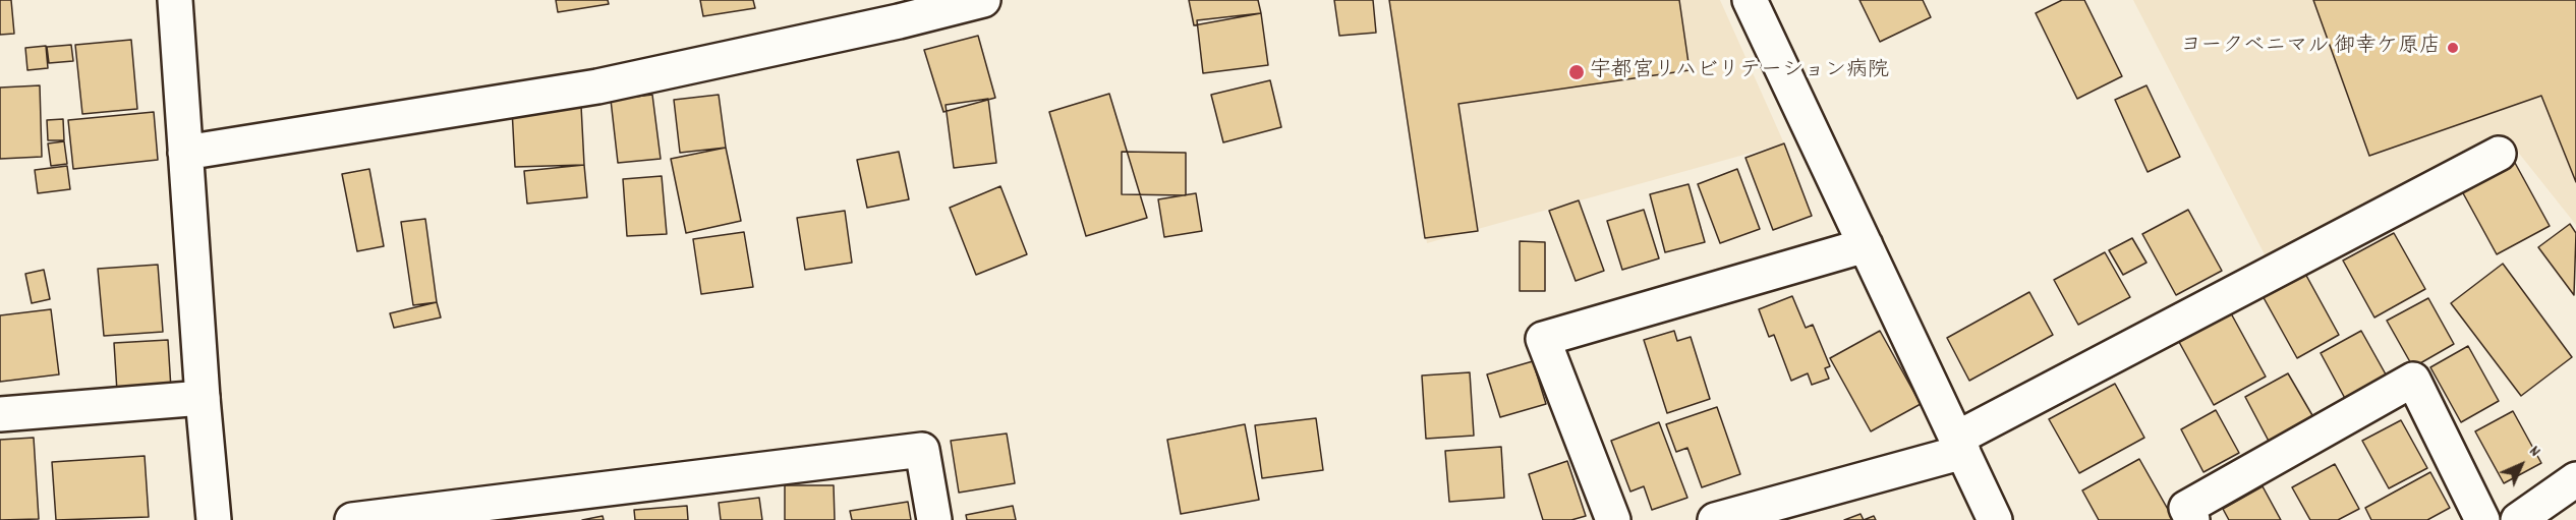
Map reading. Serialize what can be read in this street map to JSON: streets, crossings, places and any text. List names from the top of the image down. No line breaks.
{"places":["ヨークベニマル 御幸ケ原店","宇都宮リハビリテーション病院"],"north":"top right"}
